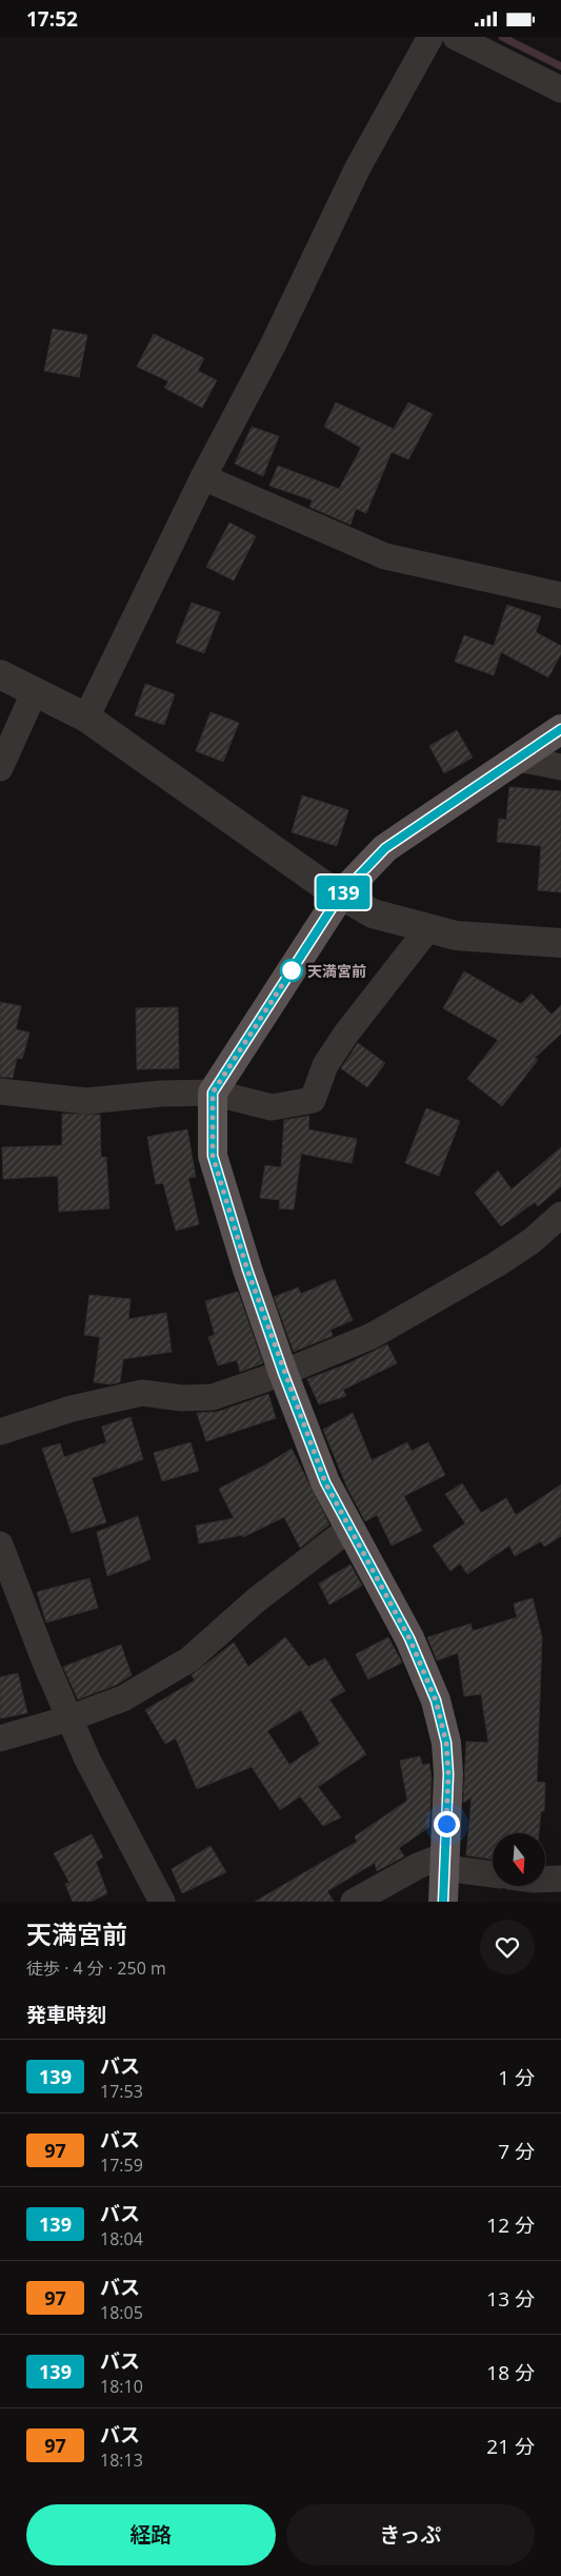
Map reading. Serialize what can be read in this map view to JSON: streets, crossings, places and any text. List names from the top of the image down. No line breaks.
{"places":["天満宮前"],"lines":["bus line 139"],"north":"bottom","page":{"status":"17:52","on_map":"139","heading":[["天満宮前","徒歩 · 4 分 · 250 m"],"発車時刻"],"list":[{"mark":"139","name":"バス","note":"17:53","value":"1 分"},{"mark":"97","name":"バス","note":"17:59","value":"7 分"},{"mark":"139","name":"バス","note":"18:04","value":"12 分"},{"mark":"97","name":"バス","note":"18:05","value":"13 分"},{"mark":"139","name":"バス","note":"18:10","value":"18 分"},{"mark":"97","name":"バス","note":"18:13","value":"21 分"}],"buttons":["経路","きっぷ"]}}
